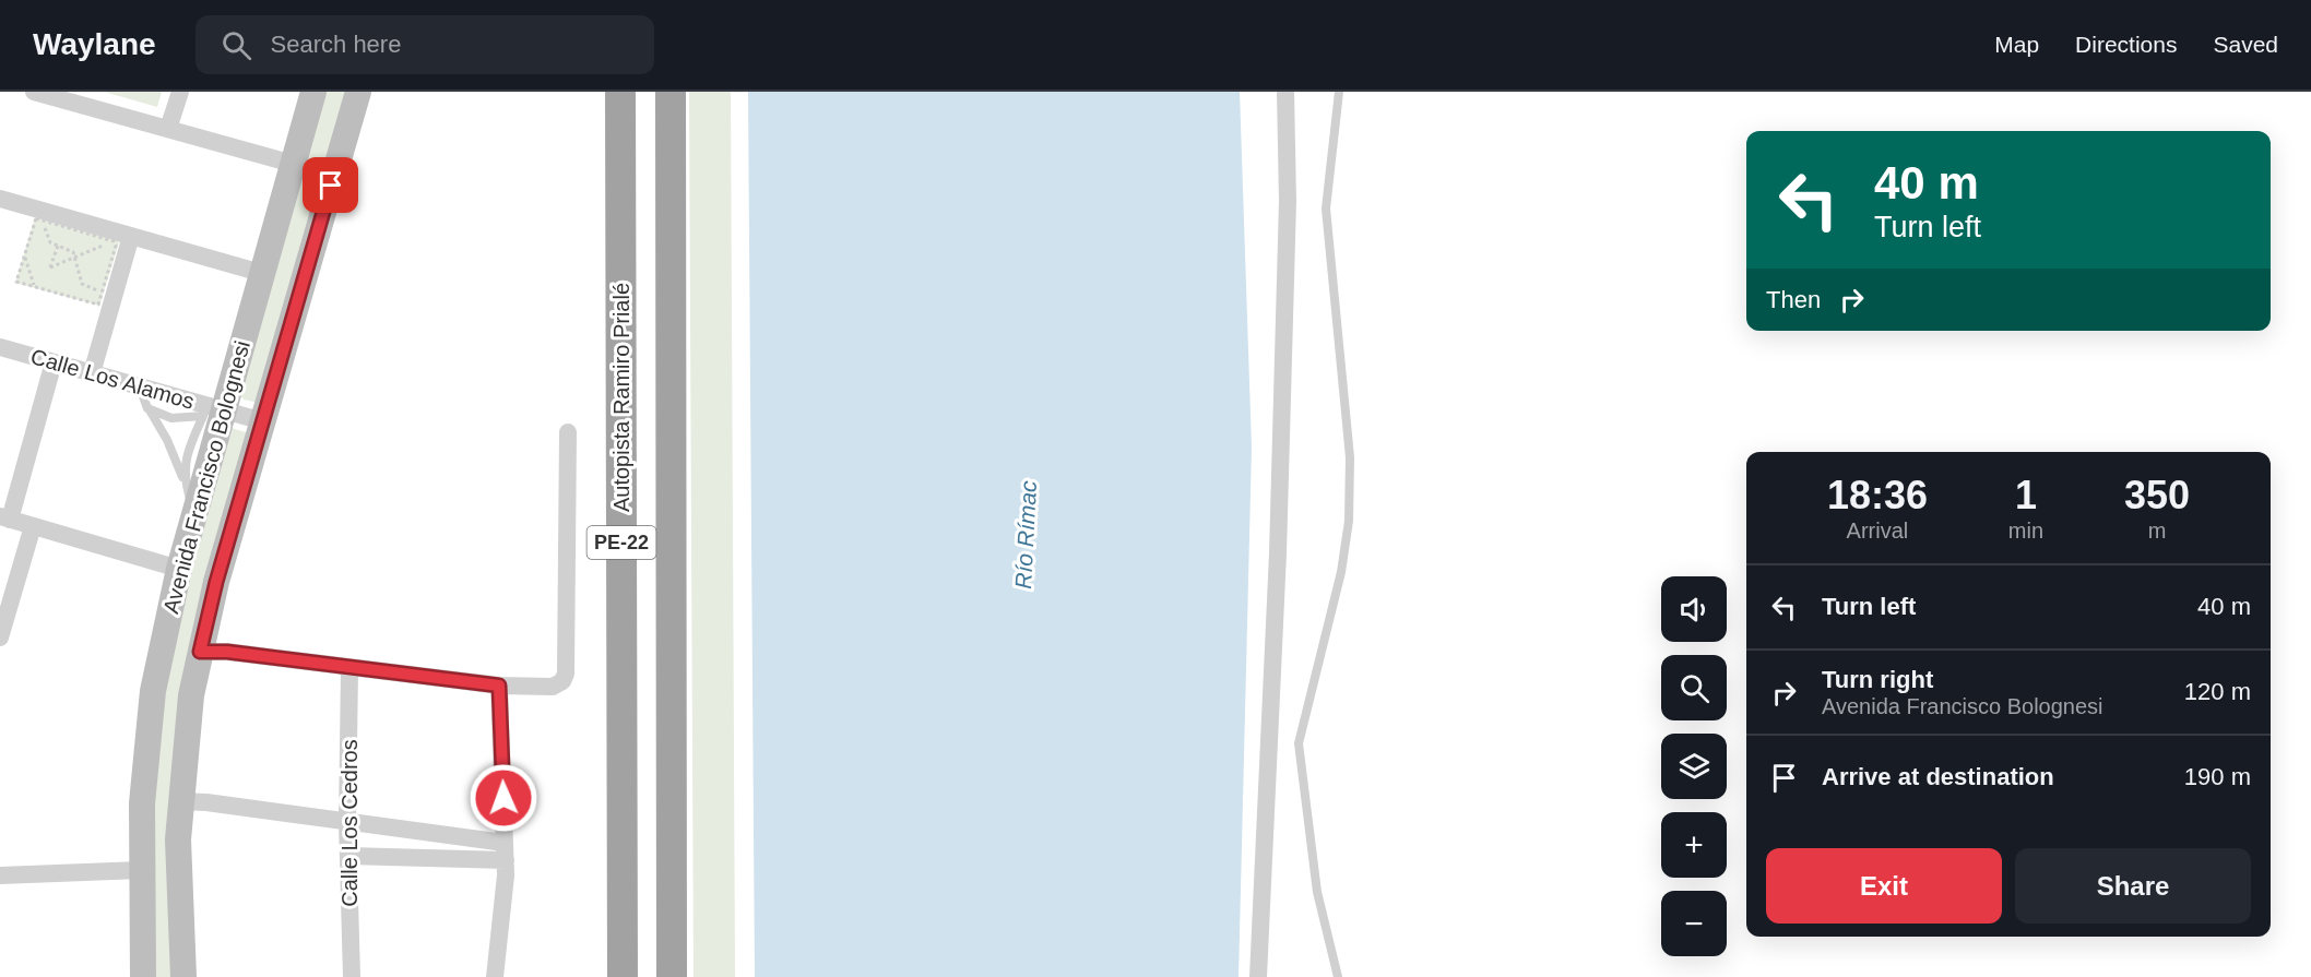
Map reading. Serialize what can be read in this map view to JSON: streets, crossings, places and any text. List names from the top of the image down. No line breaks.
{"streets":{"highway":["Autopista Ramiro Prialé","PE-22"],"main road":["Avenida Francisco Bolognesi"],"street":["Calle Los Alamos","Calle Los Cedros"]},"crossings":[["Calle Los Alamos","Avenida Francisco Bolognesi"]],"water":["Río Rímac"],"page":{"header":"Waylane","search":"Search here","nav":["Map","Directions","Saved"],"turn":["40 m","Turn left"],"then":"Then","eta":["18:36","Arrival","1","min","350","m"],"list":[{"name":"Turn left","value":"40 m"},{"name":"Turn right","note":"Avenida Francisco Bolognesi","value":"120 m"},{"name":"Arrive at destination","value":"190 m"}],"map_buttons":["+","−"],"buttons":["Exit","Share"]}}
